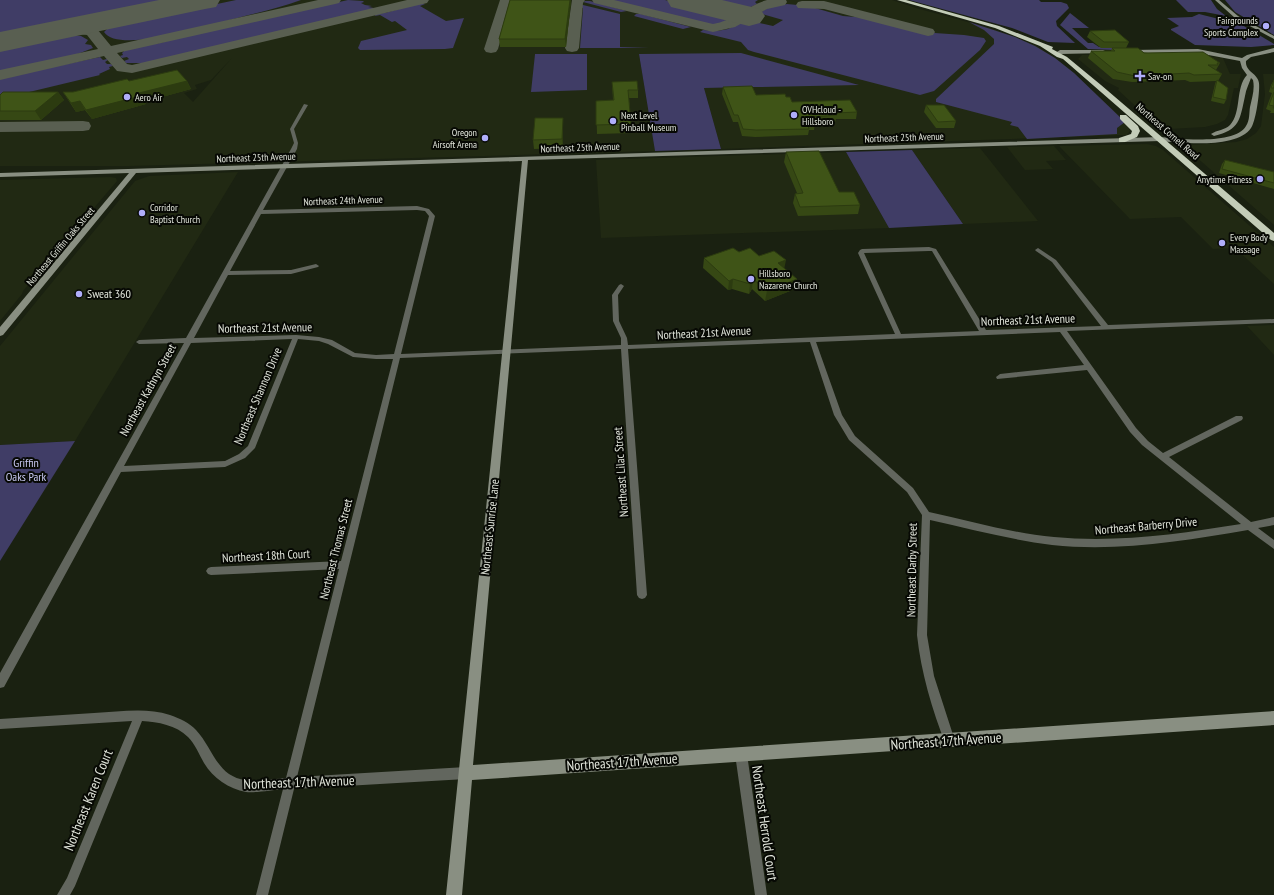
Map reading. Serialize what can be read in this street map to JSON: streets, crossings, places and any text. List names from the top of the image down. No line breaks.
{"streets":{"highway":["Northeast Cornell Road"],"main road":["Northeast 25th Avenue","Northeast Griffin Oaks Street","Northeast Sunrise Lane","Northeast 17th Avenue"],"street":["Northeast 24th Avenue","Northeast 21st Avenue","Northeast Kathryn Street","Northeast Shannon Drive","Northeast Lilac Street","Northeast Barberry Drive","Northeast Thomas Street","Northeast 18th Court","Northeast Darby Street","Northeast Karen Court","Northeast Herrold Court"]},"crossings":[["Northeast Cornell Road","Northeast 25th Avenue"],["Northeast 25th Avenue","Northeast Griffin Oaks Street"],["Northeast 25th Avenue","Northeast Kathryn Street"],["Northeast 25th Avenue","Northeast Sunrise Lane"],["Northeast 24th Avenue","Northeast Kathryn Street"],["Northeast 24th Avenue","Northeast Thomas Street"],["Northeast 21st Avenue","Northeast Kathryn Street"],["Northeast 21st Avenue","Northeast Shannon Drive"],["Northeast 21st Avenue","Northeast Lilac Street"],["Northeast 21st Avenue","Northeast Sunrise Lane"],["Northeast 21st Avenue","Northeast Thomas Street"],["Northeast 21st Avenue","Northeast Darby Street"],["Northeast Kathryn Street","Northeast Shannon Drive"],["Northeast Barberry Drive","Northeast Darby Street"],["Northeast Sunrise Lane","Northeast 17th Avenue"],["Northeast Thomas Street","Northeast 18th Court"],["Northeast Thomas Street","Northeast 17th Avenue"],["Northeast Darby Street","Northeast 17th Avenue"],["Northeast 17th Avenue","Northeast Karen Court"],["Northeast 17th Avenue","Northeast Herrold Court"]],"parks":["Griffin Oaks Park"],"places":{"other":["Fairgrounds Sports Complex","Aero Air","OVHcloud - Hillsboro","Next Level Pinball Museum","Oregon Airsoft Arena","Anytime Fitness","Corridor Baptist Church","Every Body Massage","Hillsboro Nazarene Church","Sweat 360"],"health":["Sav-on"]}}
